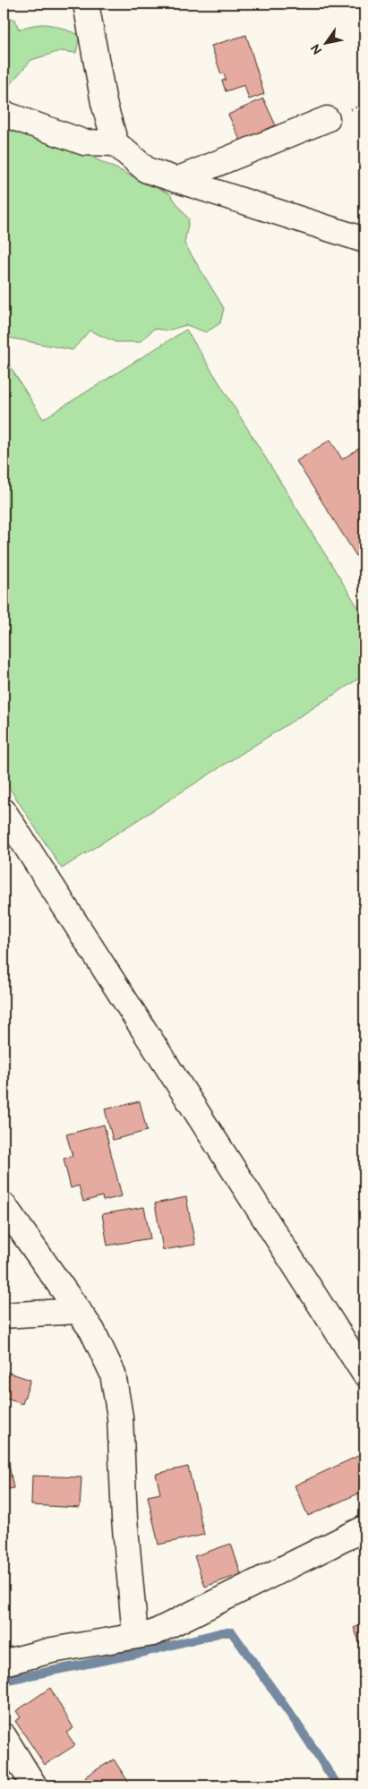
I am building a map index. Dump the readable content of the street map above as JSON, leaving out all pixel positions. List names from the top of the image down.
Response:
{
  "north": "bottom left"
}
